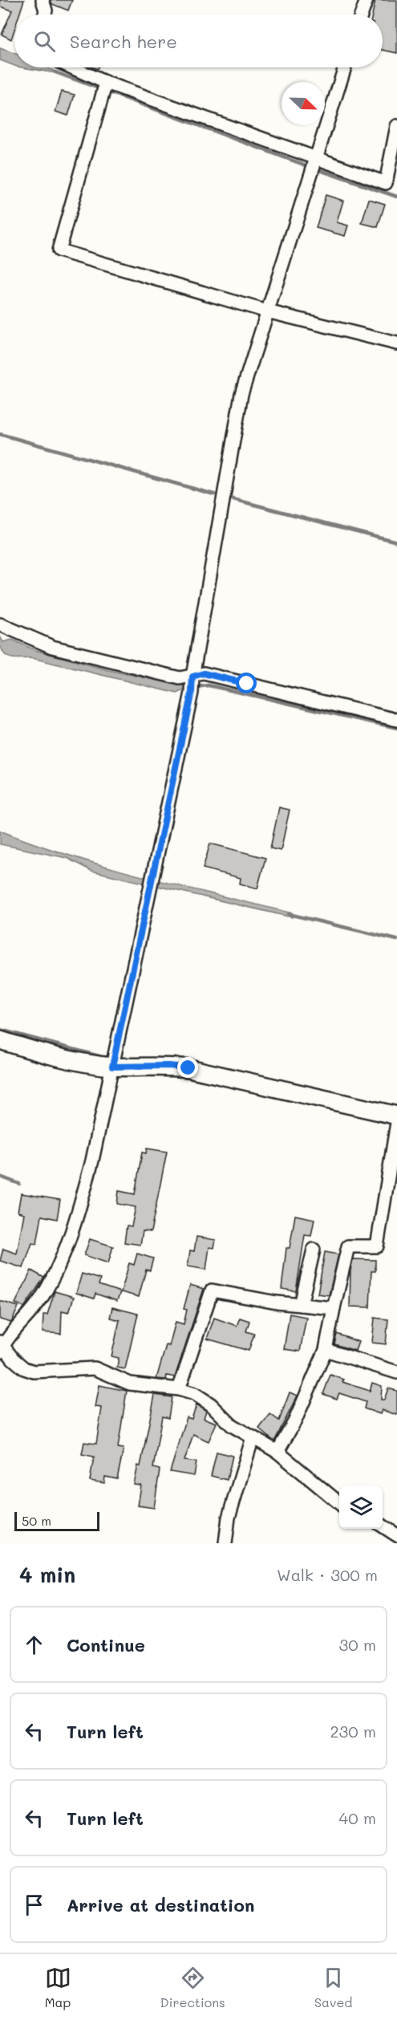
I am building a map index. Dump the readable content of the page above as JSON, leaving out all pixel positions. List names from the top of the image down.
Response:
{
  "scale_bar": "50 m",
  "north": "bottom right",
  "page": {
    "search": "Search here",
    "scale": "50 m",
    "heading": ["4 min", "Walk · 300 m"],
    "list": [
      ["Continue", "30 m"],
      ["Turn left", "230 m"],
      ["Turn left", "40 m"],
      "Arrive at destination"
    ],
    "nav": ["Map", "Directions", "Saved"]
  }
}
